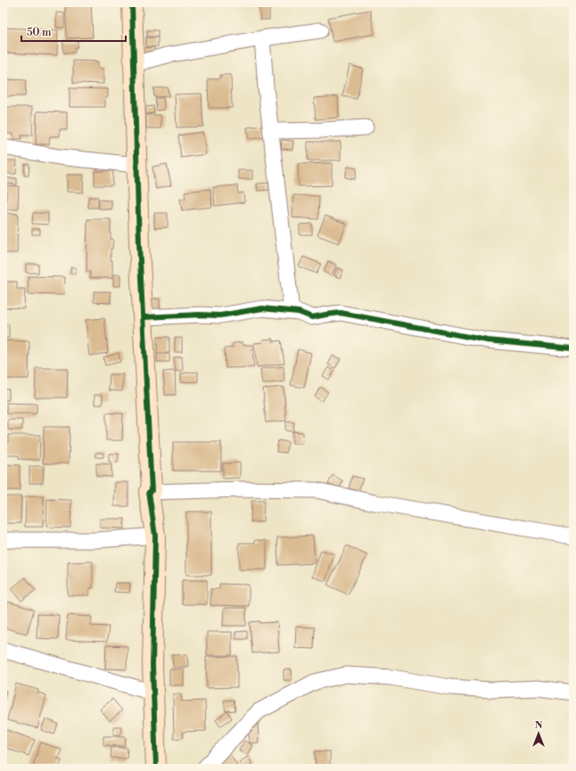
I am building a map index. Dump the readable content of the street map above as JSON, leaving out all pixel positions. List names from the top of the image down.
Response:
{
  "scale_bar": "50 m",
  "north": "top"
}
